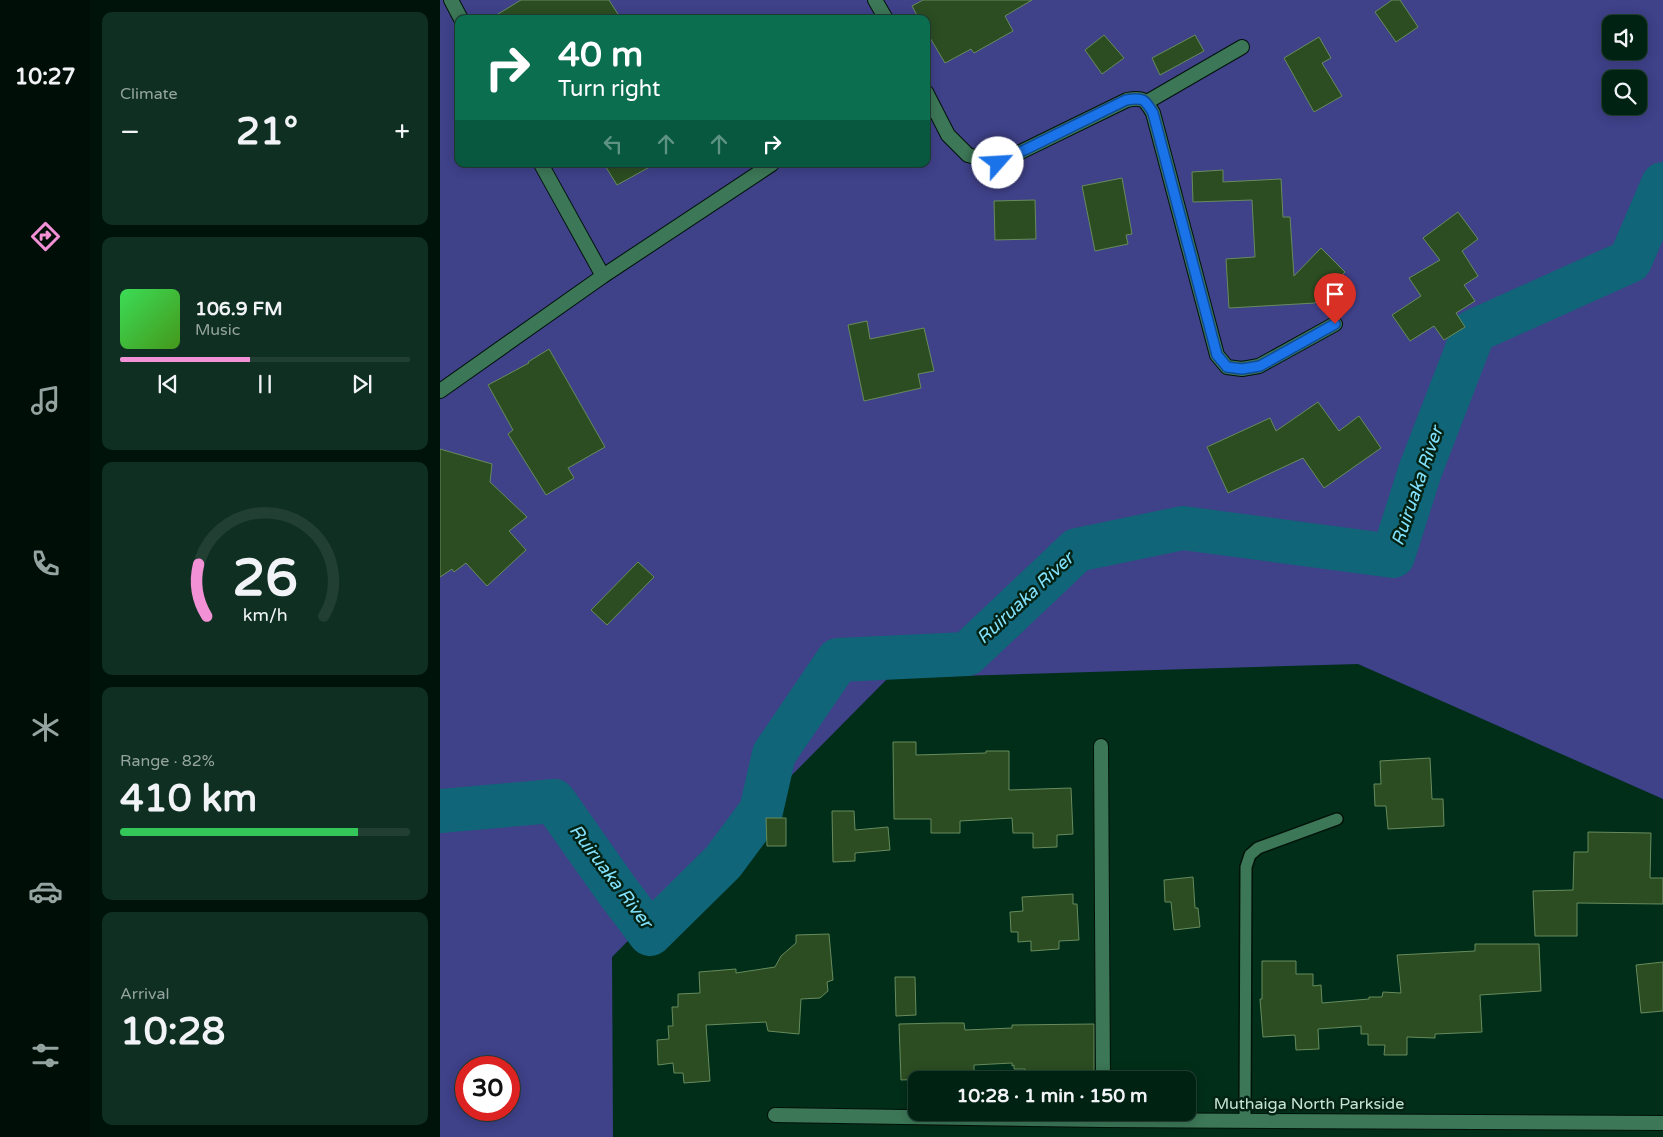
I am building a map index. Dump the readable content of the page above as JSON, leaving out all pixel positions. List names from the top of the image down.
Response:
{
  "streets": {
    "street": ["Muthaiga North Parkside"]
  },
  "water": ["Ruiruaka River"],
  "page": {
    "tabs": "10:27",
    "tile": [
      "Climate",
      ["Range · 82%", "410 km"],
      ["Arrival", "10:28"]
    ],
    "turn": ["40 m", "Turn right"],
    "heat": ["−", "21°", "+"],
    "song": ["106.9 FM", "Music"],
    "limit": "30",
    "trip": "10:28 · 1 min · 150 m",
    "gauge": ["26", "km/h"]
  }
}
